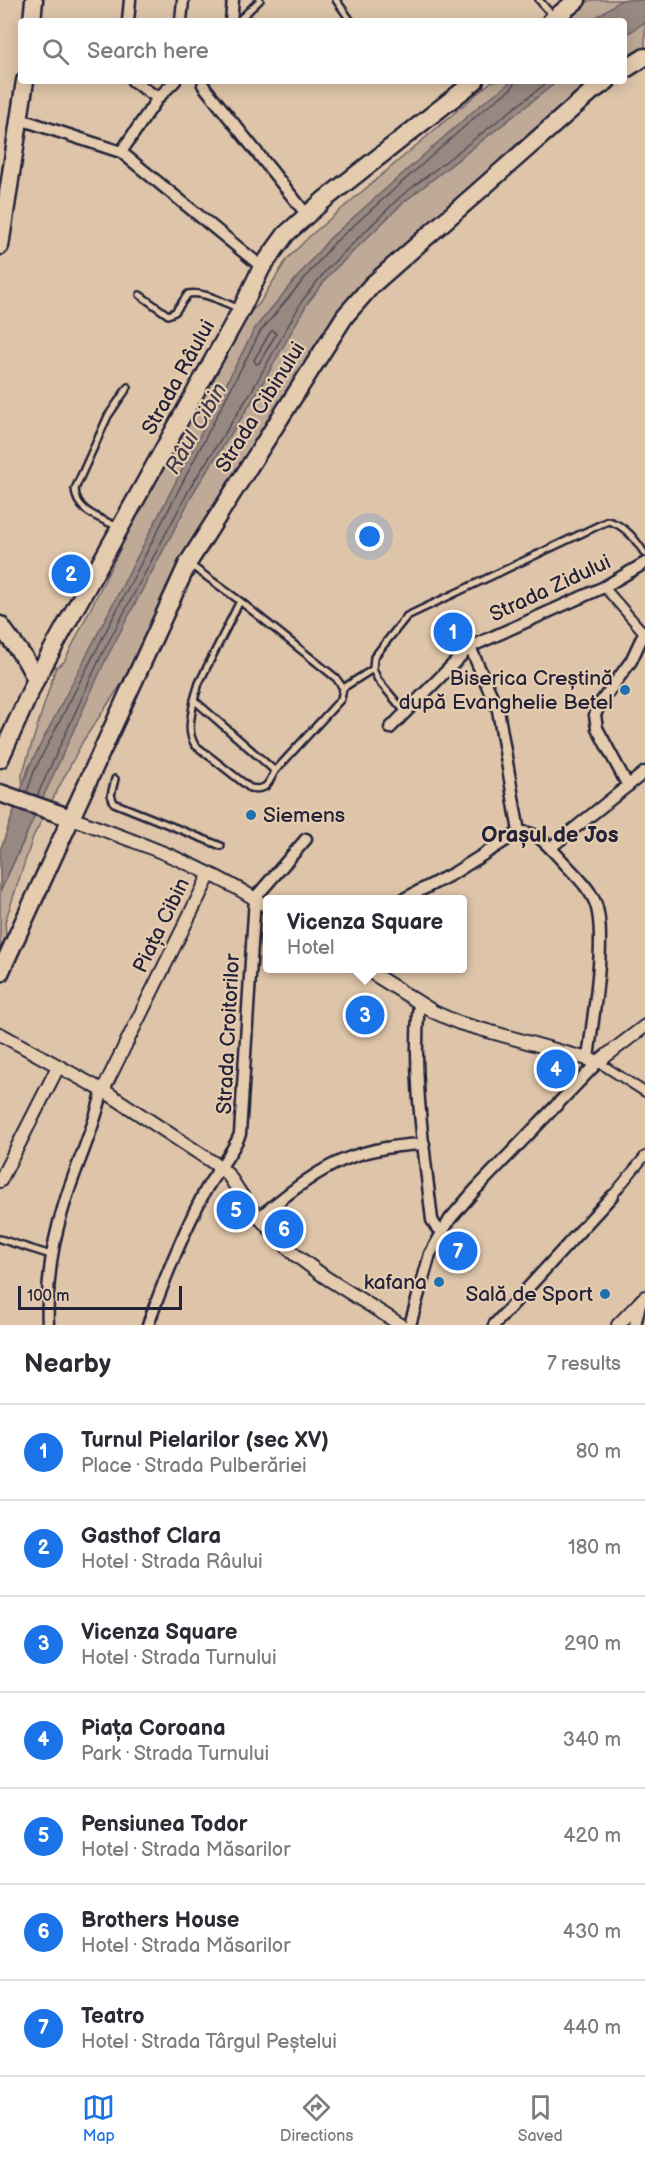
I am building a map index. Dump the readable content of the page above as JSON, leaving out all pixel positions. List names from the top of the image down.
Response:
{
  "streets": {
    "main road": ["Strada Râului", "Strada Cibinului", "Piața Cibin"],
    "street": ["Strada Zidului", "Strada Croitorilor"]
  },
  "crossings": [
    ["Strada Cibinului", "Piața Cibin"]
  ],
  "districts": ["Orașul de Jos"],
  "water": ["Râul Cibin"],
  "places": [
    "Biserica Creștină după Evanghelie Betel",
    "Siemens",
    "kafana",
    "Sală de Sport"
  ],
  "scale_bar": "100 m",
  "page": {
    "search": "Search here",
    "pins": [
      "2",
      "1",
      "3",
      "4",
      "5",
      "6",
      "7"
    ],
    "popup": ["Vicenza Square", "Hotel"],
    "scale": "100 m",
    "heading": ["Nearby", "7 results"],
    "list": [
      {
        "mark": "1",
        "name": "Turnul Pielarilor (sec XV)",
        "note": "Place · Strada Pulberăriei",
        "value": "80 m"
      },
      {
        "mark": "2",
        "name": "Gasthof Clara",
        "note": "Hotel · Strada Râului",
        "value": "180 m"
      },
      {
        "mark": "3",
        "name": "Vicenza Square",
        "note": "Hotel · Strada Turnului",
        "value": "290 m"
      },
      {
        "mark": "4",
        "name": "Piața Coroana",
        "note": "Park · Strada Turnului",
        "value": "340 m"
      },
      {
        "mark": "5",
        "name": "Pensiunea Todor",
        "note": "Hotel · Strada Măsarilor",
        "value": "420 m"
      },
      {
        "mark": "6",
        "name": "Brothers House",
        "note": "Hotel · Strada Măsarilor",
        "value": "430 m"
      },
      {
        "mark": "7",
        "name": "Teatro",
        "note": "Hotel · Strada Târgul Peștelui",
        "value": "440 m"
      }
    ],
    "nav": ["Map", "Directions", "Saved"]
  }
}
